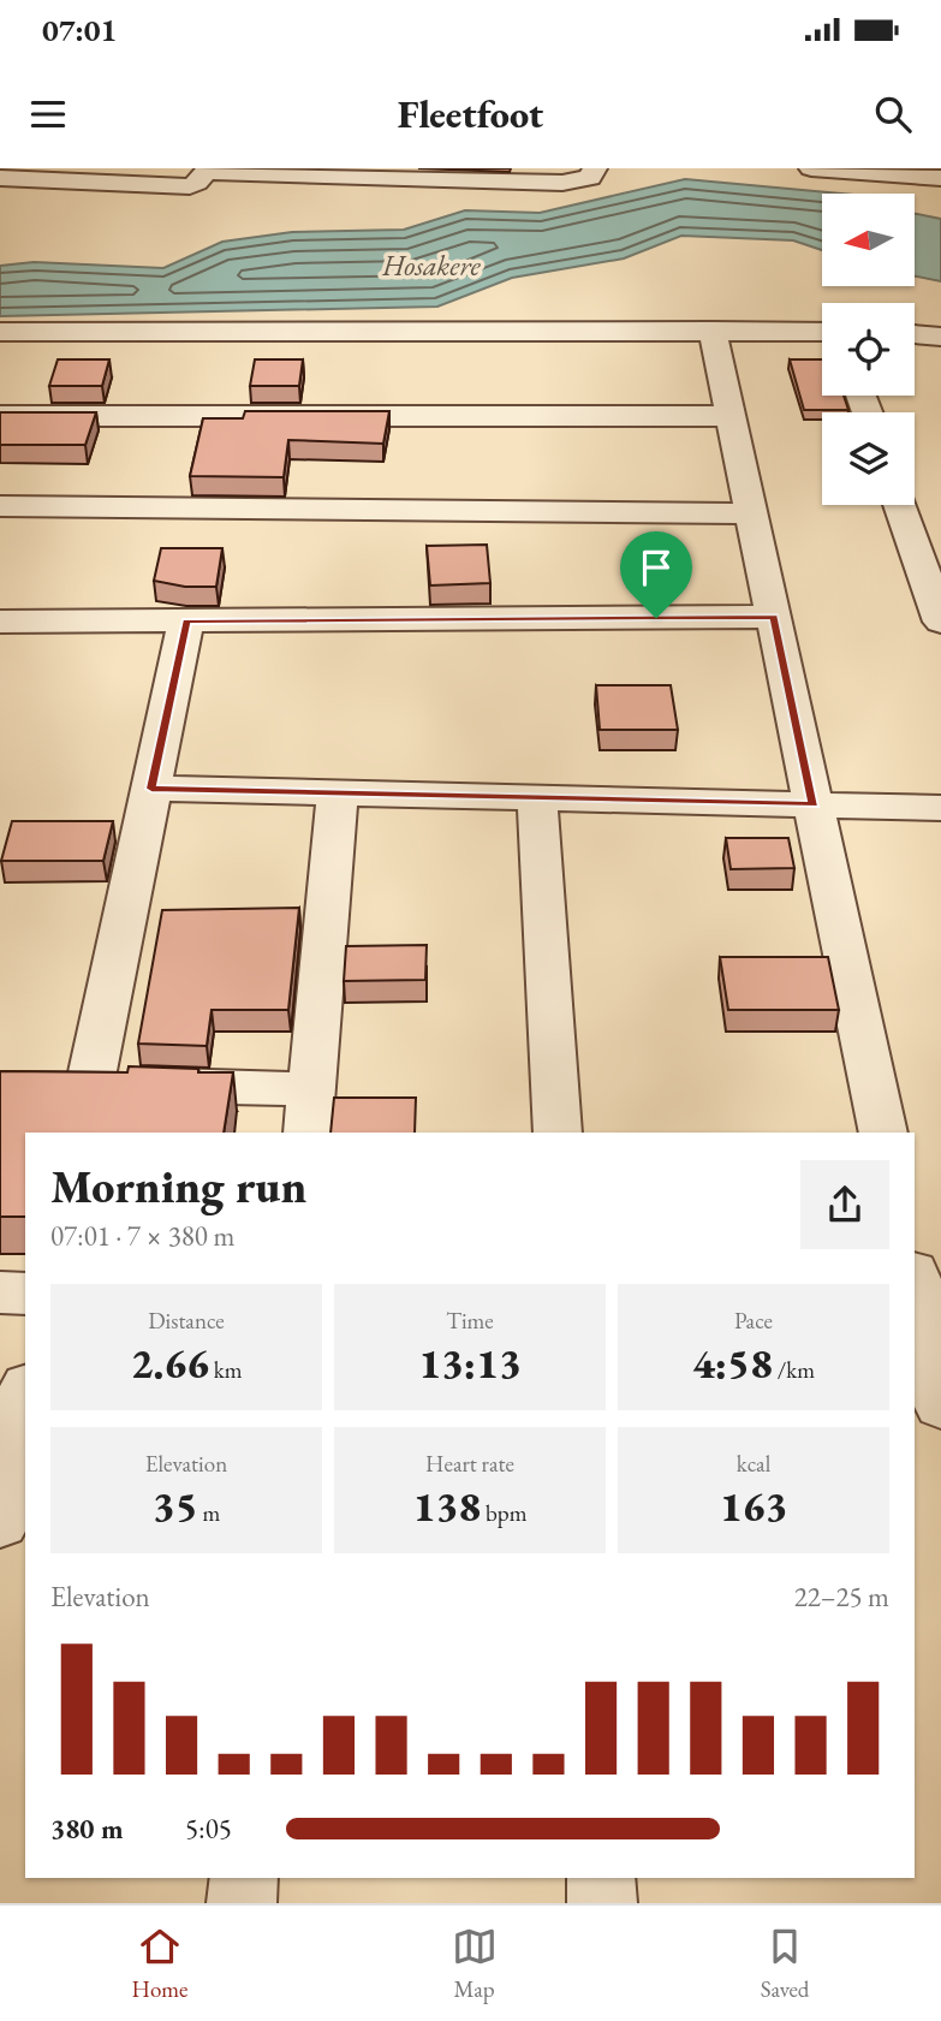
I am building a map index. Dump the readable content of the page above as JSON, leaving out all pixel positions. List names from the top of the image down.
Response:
{
  "water": ["Hosakere"],
  "north": "left",
  "page": {
    "status": "07:01",
    "header": "Fleetfoot",
    "heading": ["Morning run", "07:01 · 7 × 380 m"],
    "stats": [
      ["Distance", "2.66 km"],
      ["Time", "13:13"],
      ["Pace", "4:58 /km"],
      ["Elevation", "35 m"],
      ["Heart rate", "138 bpm"],
      ["kcal", "163"]
    ],
    "chart": ["Elevation", "22–25 m"],
    "list": [
      {
        "name": "380 m",
        "note": "5:05"
      }
    ],
    "tabs": ["Home", "Map", "Saved"]
  }
}
